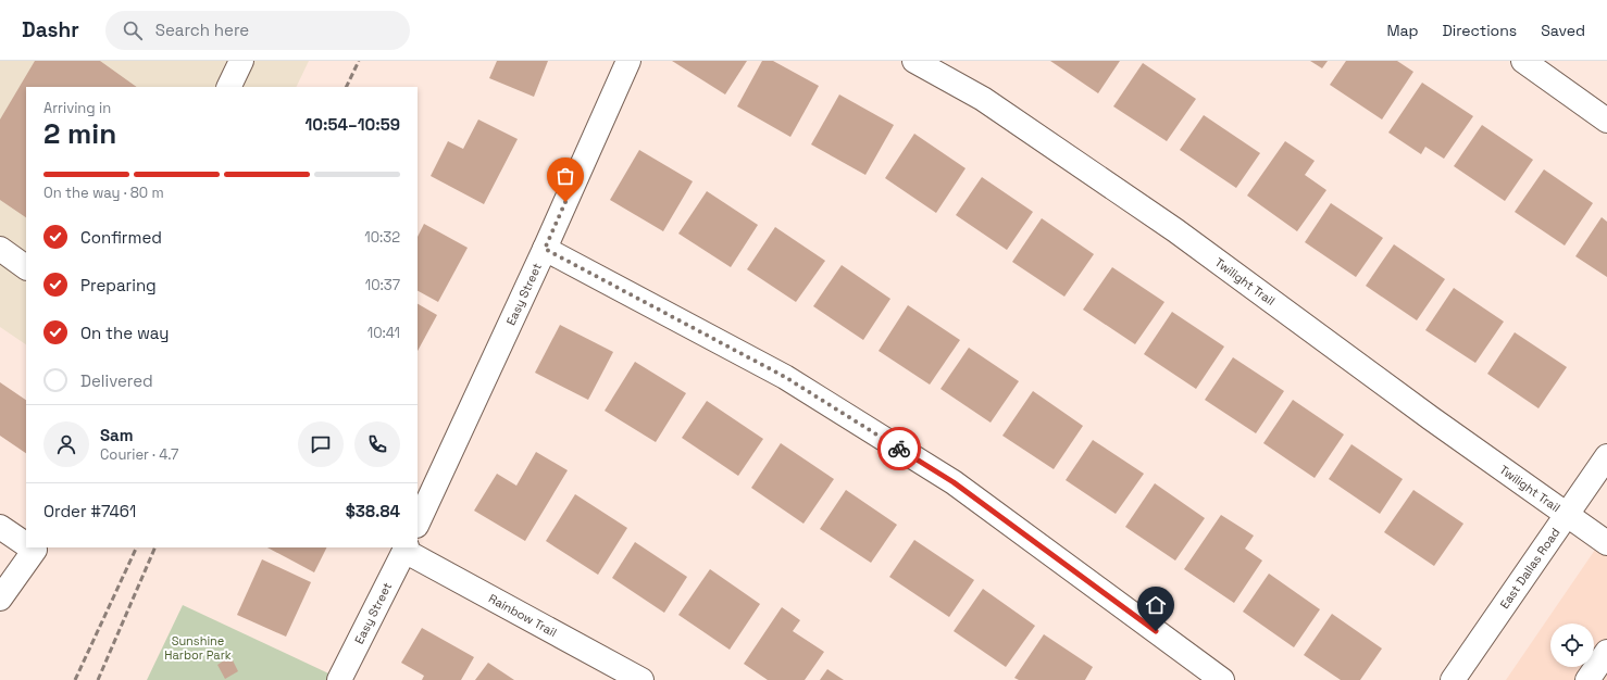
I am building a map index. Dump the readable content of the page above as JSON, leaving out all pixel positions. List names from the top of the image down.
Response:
{
  "streets": {
    "street": [
      "Twilight Trail",
      "Easy Street",
      "East Dallas Road",
      "Rainbow Trail"
    ]
  },
  "crossings": [
    ["Twilight Trail", "East Dallas Road"],
    ["Easy Street", "Rainbow Trail"]
  ],
  "parks": ["Sunshine Harbor Park"],
  "page": {
    "header": "Dashr",
    "search": "Search here",
    "nav": ["Map", "Directions", "Saved"],
    "heading": ["2 min", "Arriving in", "10:54–10:59"],
    "panel": [
      "Sam",
      "Courier · 4.7",
      "Order #7461",
      "$38.84"
    ],
    "bar": "On the way · 80 m",
    "list": [
      ["Confirmed", "10:32"],
      ["Preparing", "10:37"],
      ["On the way", "10:41"],
      "Delivered"
    ]
  }
}
